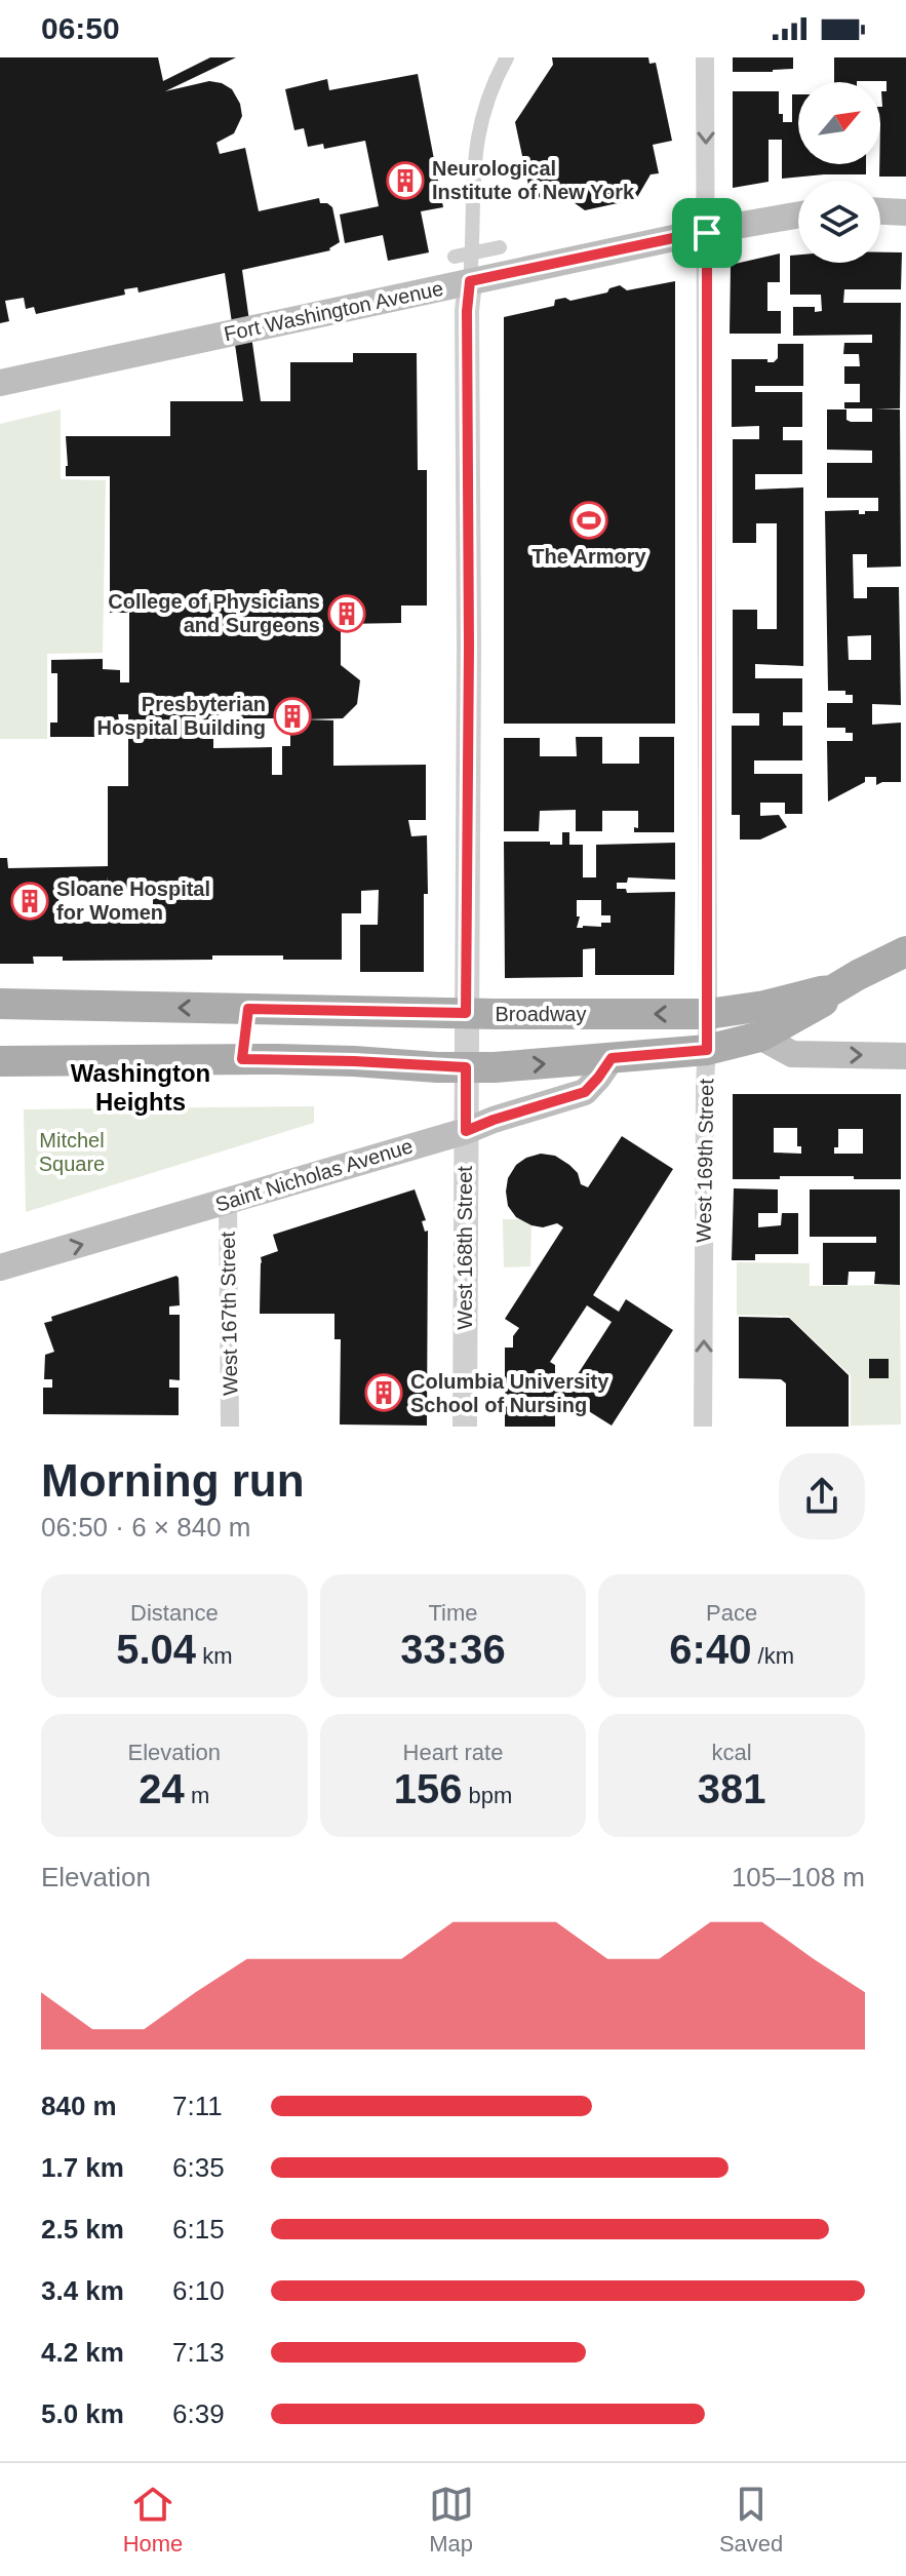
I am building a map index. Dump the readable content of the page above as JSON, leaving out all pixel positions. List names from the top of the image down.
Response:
{
  "streets": {
    "main road": ["Fort Washington Avenue", "Broadway", "Saint Nicholas Avenue"],
    "street": ["West 169th Street", "West 168th Street", "West 167th Street"]
  },
  "crossings": [
    ["Fort Washington Avenue", "West 169th Street"],
    ["Fort Washington Avenue", "West 168th Street"],
    ["Broadway", "West 169th Street"],
    ["Broadway", "Saint Nicholas Avenue"],
    ["Broadway", "West 168th Street"],
    ["Saint Nicholas Avenue", "West 168th Street"],
    ["Saint Nicholas Avenue", "West 167th Street"]
  ],
  "one_way": ["Saint Nicholas Avenue"],
  "districts": ["Washington Heights"],
  "parks": ["Mitchel Square"],
  "places": {
    "building": [
      "Neurological Institute of New York",
      "College of Physicians and Surgeons",
      "Presbyterian Hospital Building",
      "Sloane Hospital for Women",
      "Columbia University School of Nursing"
    ],
    "sports": ["The Armory"]
  },
  "north": "top right",
  "page": {
    "status": "06:50",
    "heading": ["Morning run", "06:50 · 6 × 840 m"],
    "stats": [
      ["Distance", "5.04 km"],
      ["Time", "33:36"],
      ["Pace", "6:40 /km"],
      ["Elevation", "24 m"],
      ["Heart rate", "156 bpm"],
      ["kcal", "381"]
    ],
    "chart": ["Elevation", "105–108 m"],
    "list": [
      {
        "name": "840 m",
        "note": "7:11"
      },
      {
        "name": "1.7 km",
        "note": "6:35"
      },
      {
        "name": "2.5 km",
        "note": "6:15"
      },
      {
        "name": "3.4 km",
        "note": "6:10"
      },
      {
        "name": "4.2 km",
        "note": "7:13"
      },
      {
        "name": "5.0 km",
        "note": "6:39"
      }
    ],
    "tabs": ["Home", "Map", "Saved"]
  }
}
